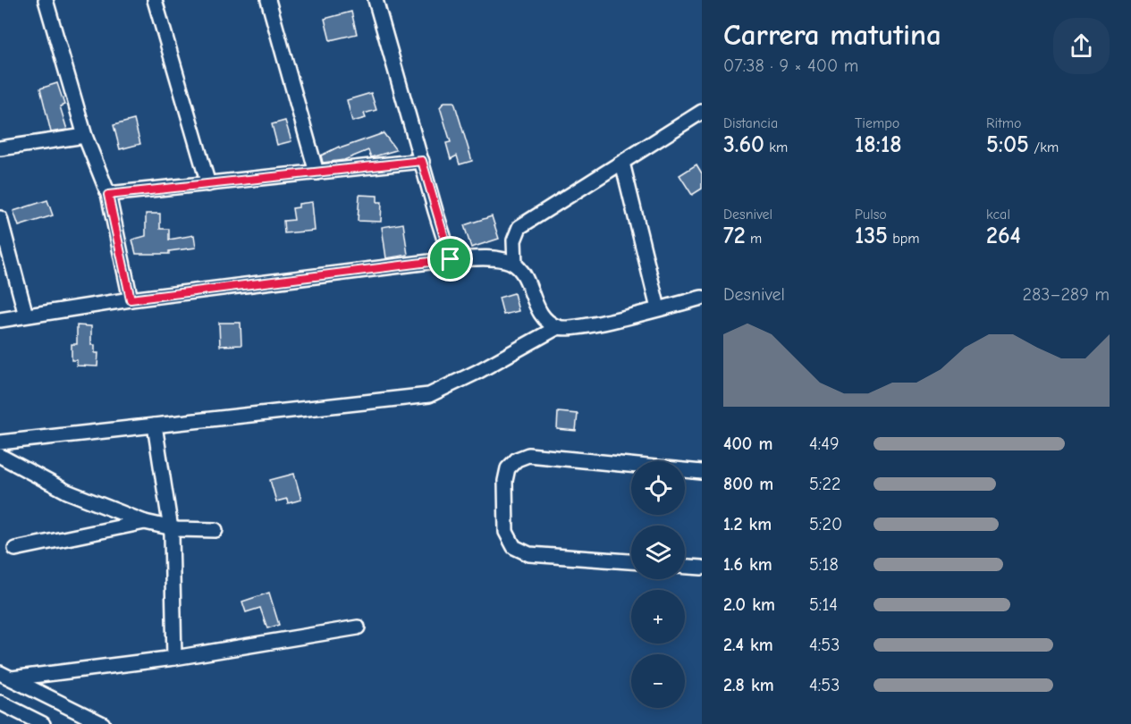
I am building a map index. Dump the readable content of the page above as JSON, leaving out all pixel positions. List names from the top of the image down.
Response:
{
  "page": {
    "heading": ["Carrera matutina", "07:38 · 9 × 400 m"],
    "stats": [
      ["Distancia", "3.60 km"],
      ["Tiempo", "18:18"],
      ["Ritmo", "5:05 /km"],
      ["Desnivel", "72 m"],
      ["Pulso", "135 bpm"],
      ["kcal", "264"]
    ],
    "chart": ["Desnivel", "283–289 m"],
    "list": [
      {
        "name": "400 m",
        "note": "4:49"
      },
      {
        "name": "800 m",
        "note": "5:22"
      },
      {
        "name": "1.2 km",
        "note": "5:20"
      },
      {
        "name": "1.6 km",
        "note": "5:18"
      },
      {
        "name": "2.0 km",
        "note": "5:14"
      },
      {
        "name": "2.4 km",
        "note": "4:53"
      },
      {
        "name": "2.8 km",
        "note": "4:53"
      }
    ],
    "map_buttons": ["+", "−"]
  }
}
